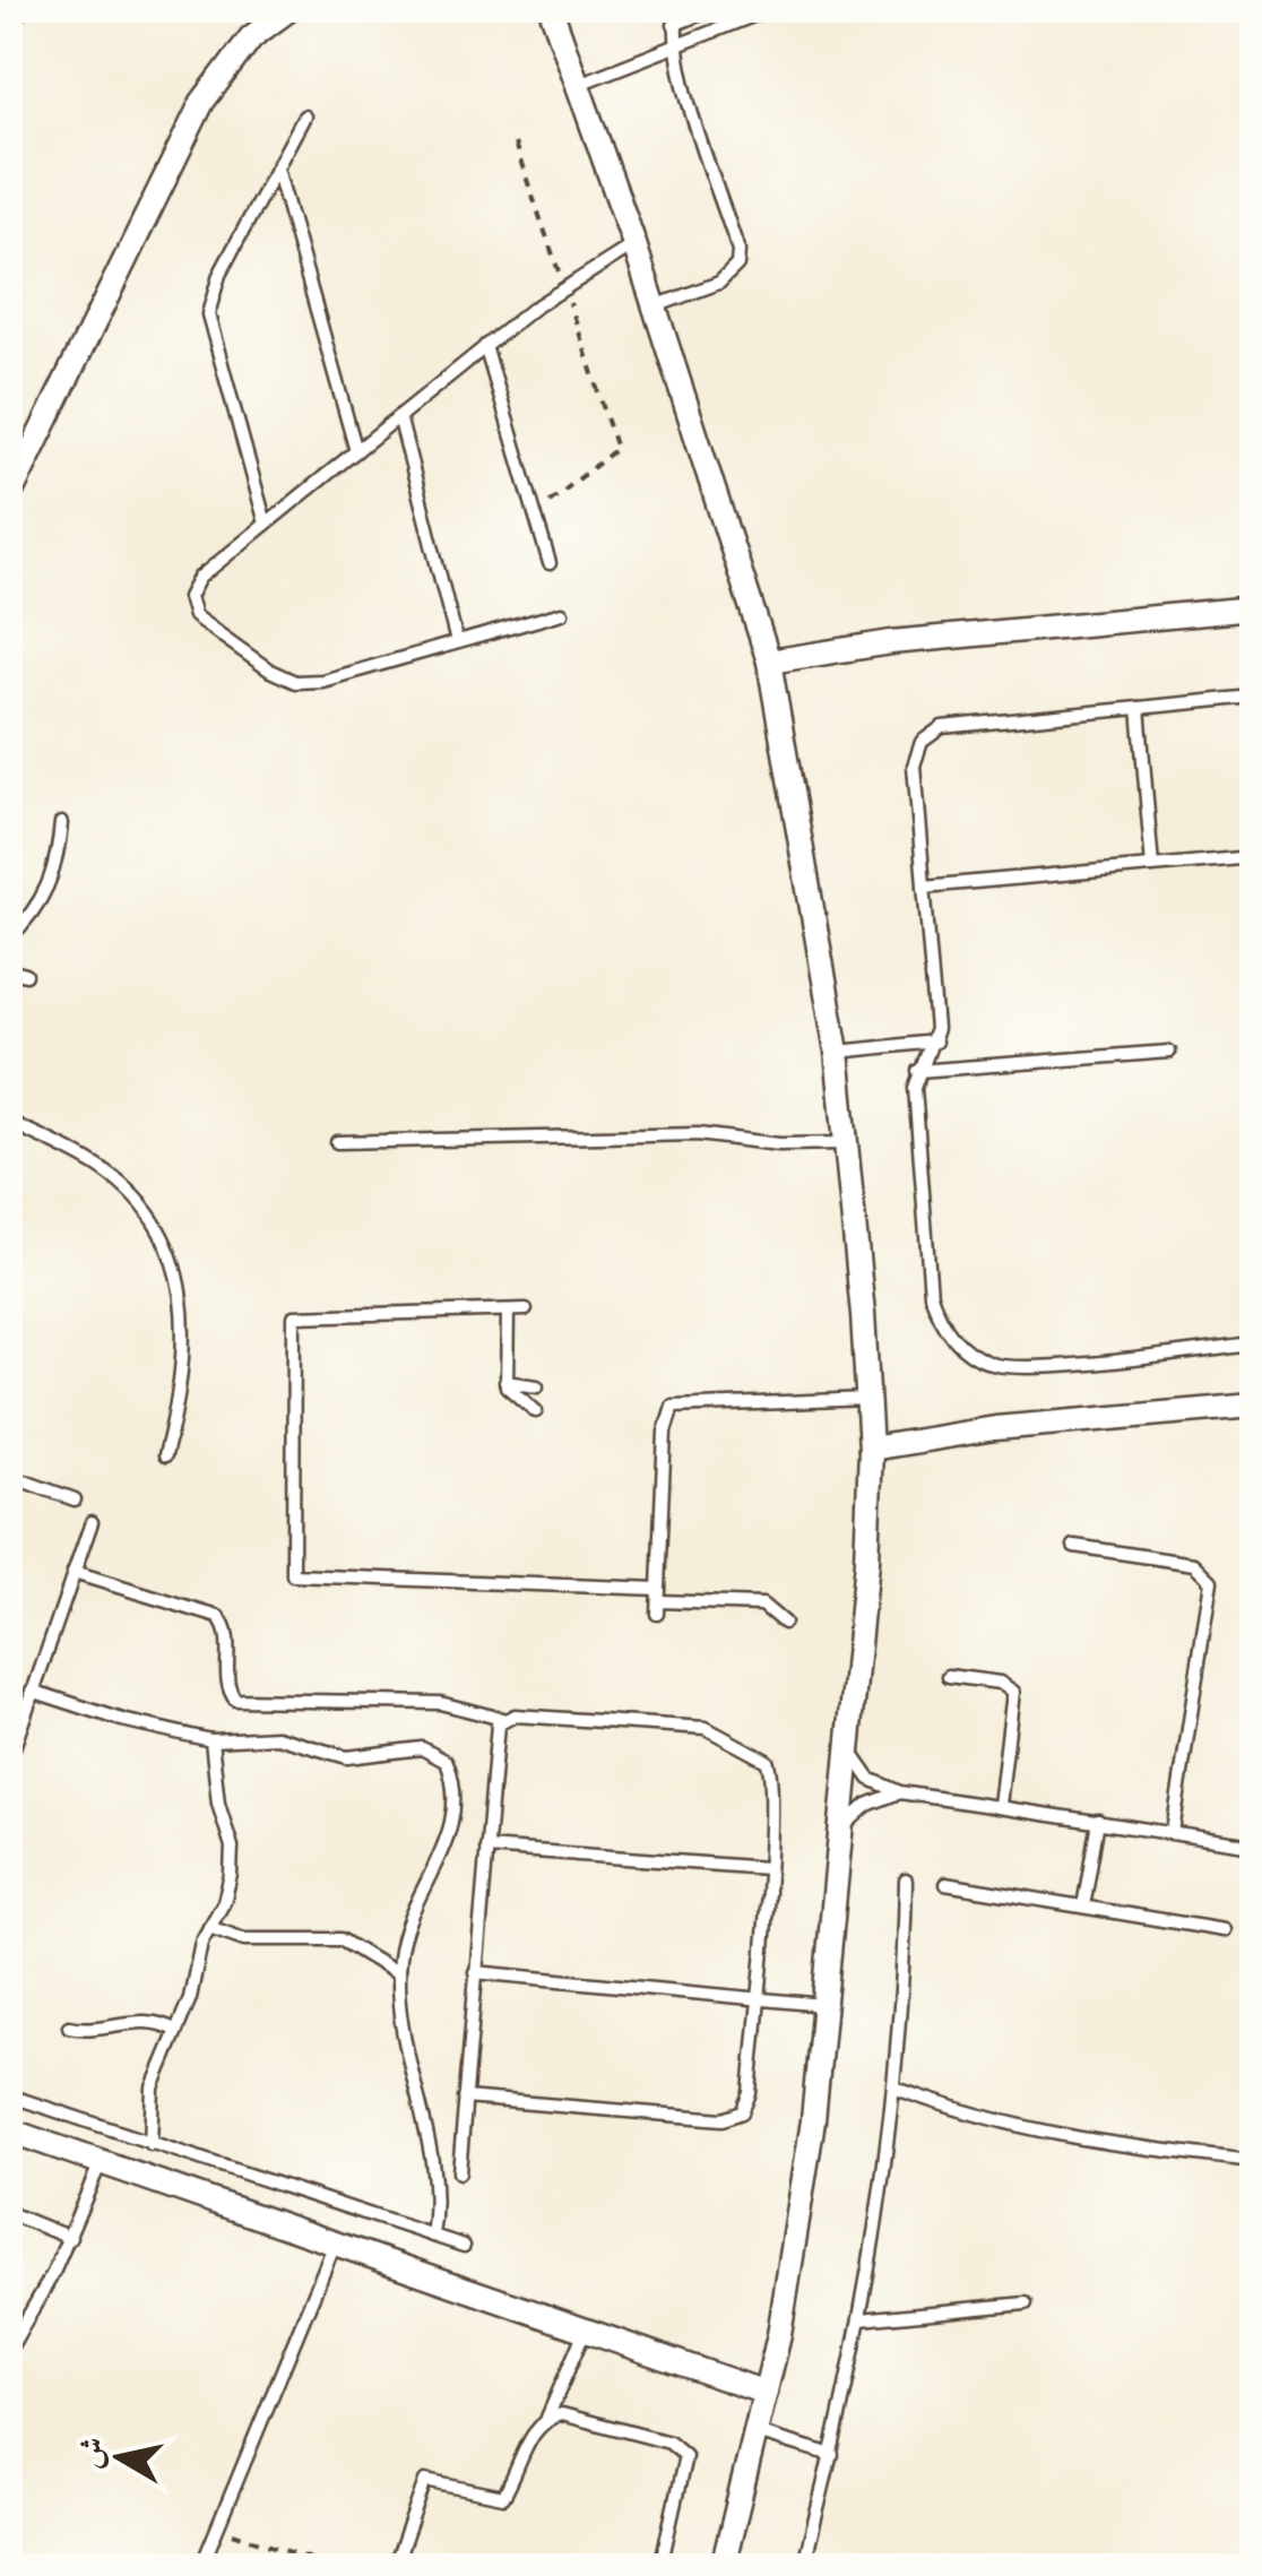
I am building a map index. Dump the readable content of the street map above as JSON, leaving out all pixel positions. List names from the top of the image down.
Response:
{
  "north": "left"
}
